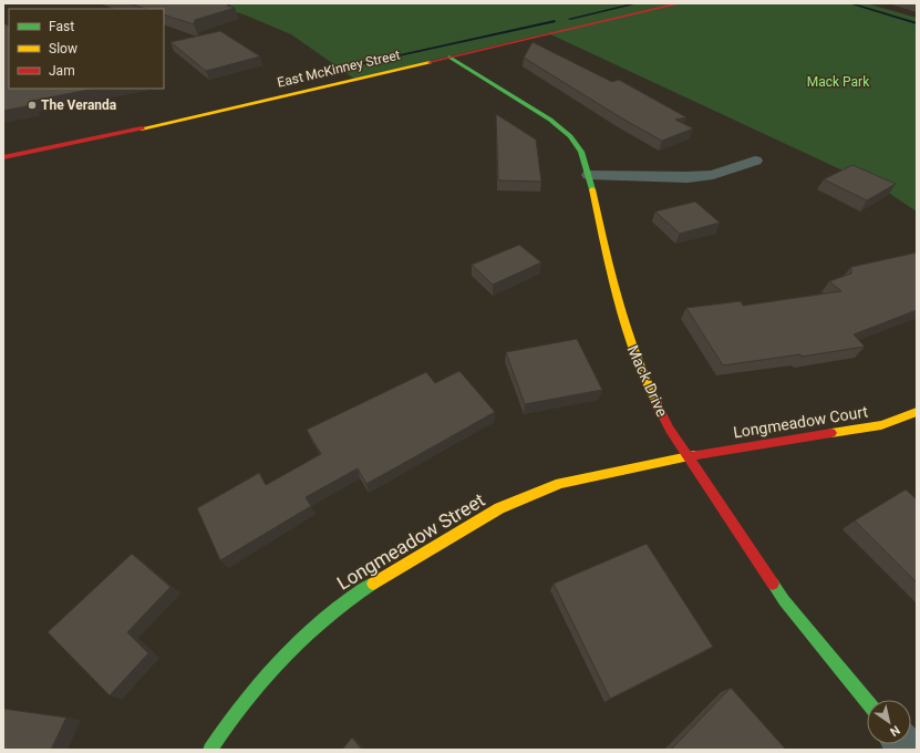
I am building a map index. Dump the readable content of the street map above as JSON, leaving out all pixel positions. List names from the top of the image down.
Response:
{
  "streets": {
    "street": [
      "East McKinney Street",
      "Mack Drive",
      "Longmeadow Court",
      "Longmeadow Street"
    ]
  },
  "crossings": [
    ["East McKinney Street", "Mack Drive"],
    ["Mack Drive", "Longmeadow Court"],
    ["Mack Drive", "Longmeadow Street"],
    ["Longmeadow Court", "Longmeadow Street"]
  ],
  "parks": ["Mack Park"],
  "places": ["The Veranda"],
  "legend": ["Fast", "Slow", "Jam"],
  "north": "bottom right"
}
